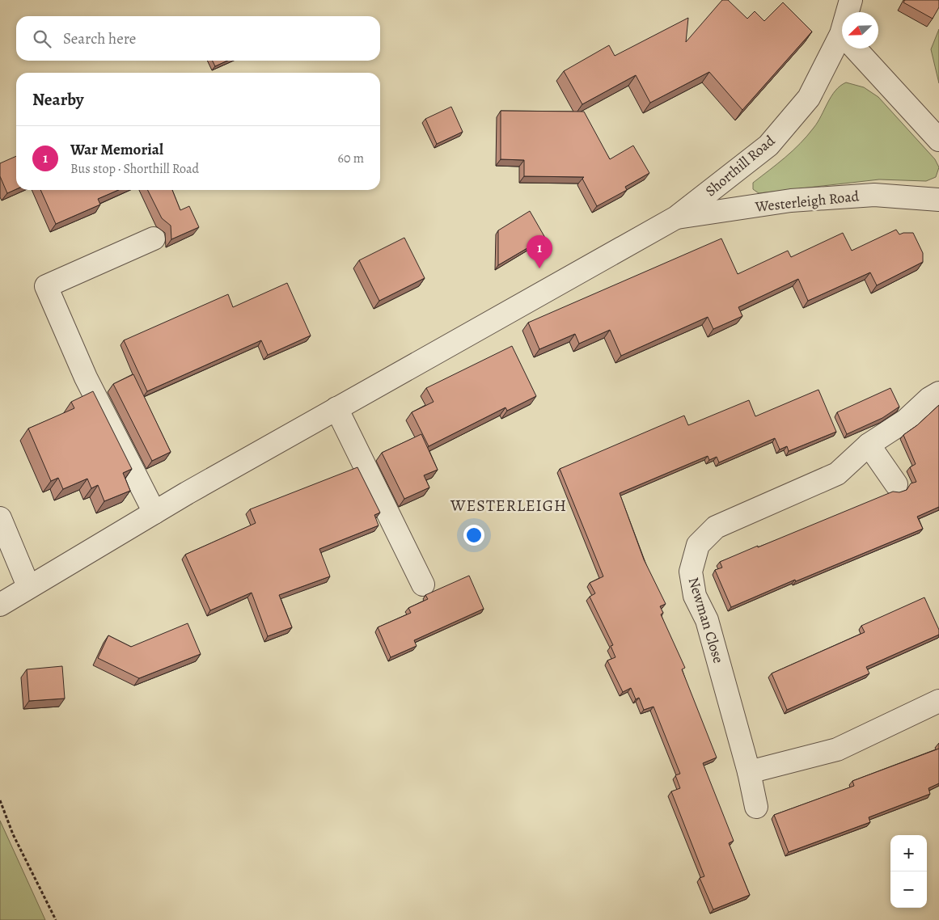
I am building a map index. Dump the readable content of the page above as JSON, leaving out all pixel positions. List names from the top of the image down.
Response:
{
  "streets": {
    "street": ["Shorthill Road", "Westerleigh Road", "Newman Close"]
  },
  "crossings": [
    ["Shorthill Road", "Westerleigh Road"]
  ],
  "districts": ["WESTERLEIGH"],
  "north": "bottom left",
  "page": {
    "search": "Search here",
    "heading": "Nearby",
    "list": [
      {
        "mark": "1",
        "name": "War Memorial",
        "note": "Bus stop · Shorthill Road",
        "value": "60 m"
      }
    ],
    "pins": "1",
    "map_buttons": ["+", "−"]
  }
}
